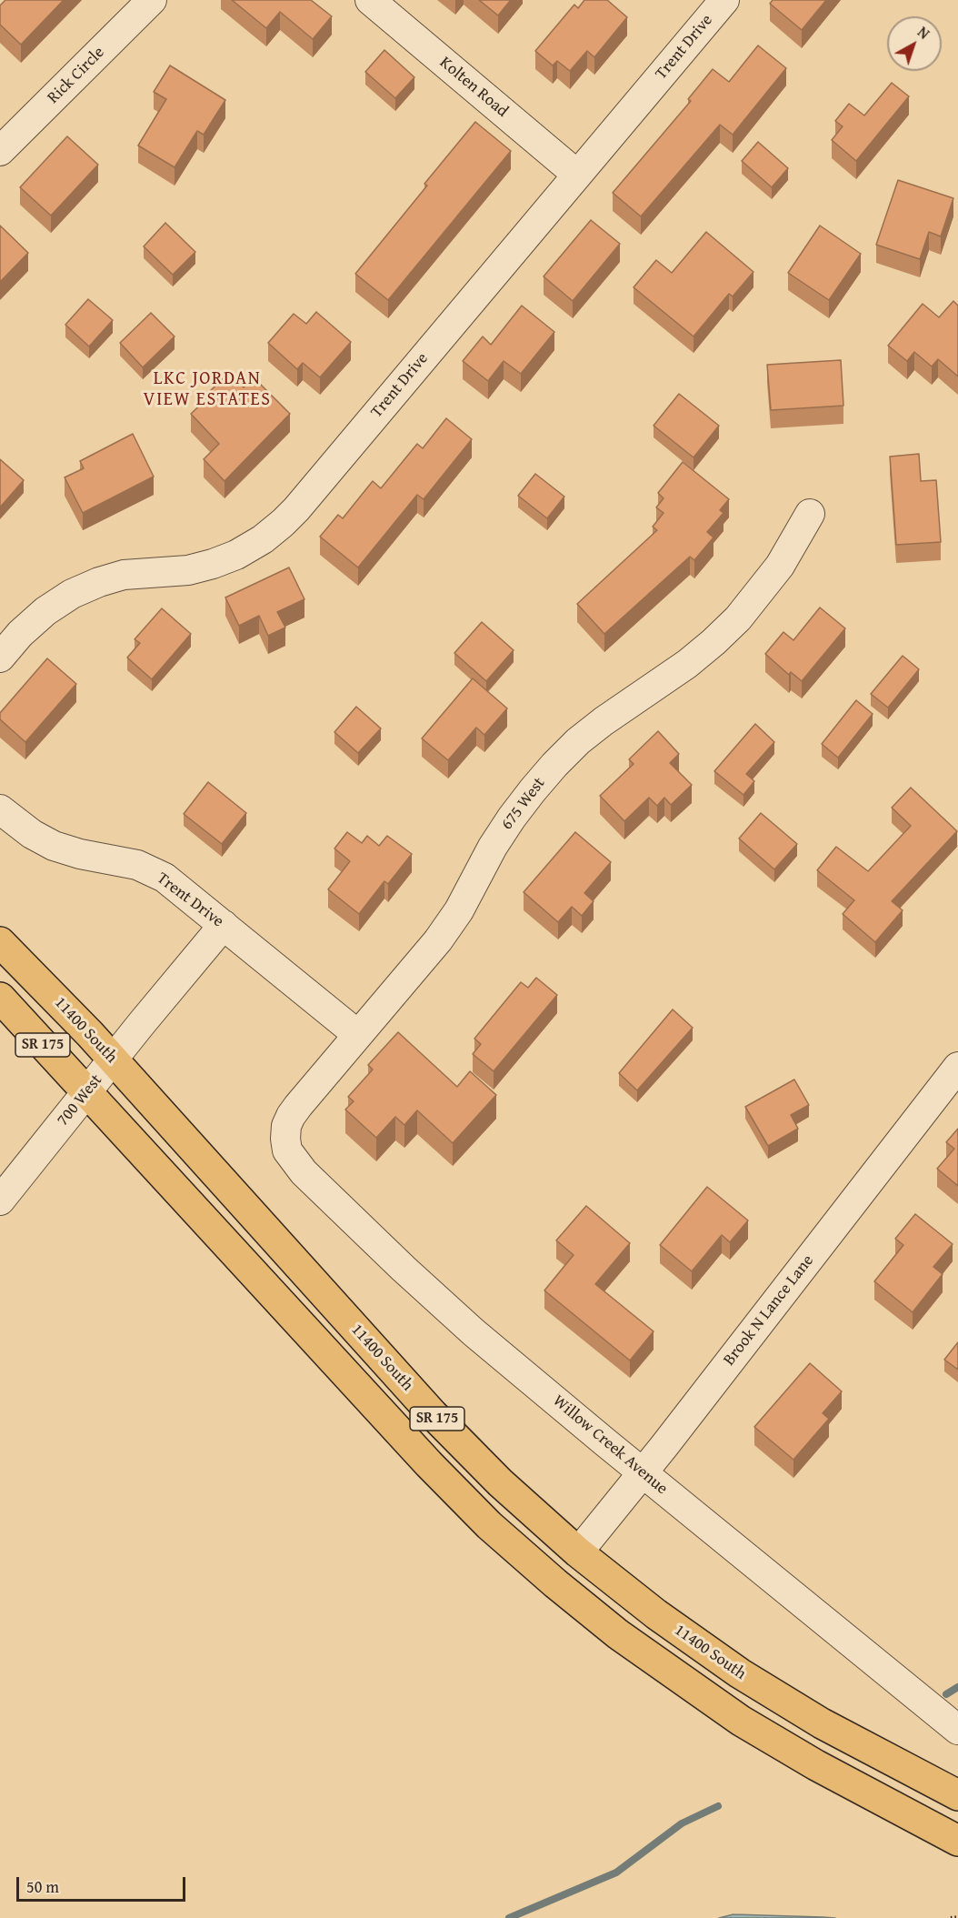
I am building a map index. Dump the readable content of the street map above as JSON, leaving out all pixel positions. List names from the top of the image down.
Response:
{
  "streets": {
    "main road": ["11400 South", "SR 175"],
    "street": [
      "Trent Drive",
      "Rick Circle",
      "Kolten Road",
      "675 West",
      "700 West",
      "Brook N Lance Lane",
      "Willow Creek Avenue"
    ]
  },
  "crossings": [
    ["Trent Drive", "Kolten Road"],
    ["Trent Drive", "675 West"],
    ["Trent Drive", "700 West"],
    ["675 West", "Willow Creek Avenue"],
    ["11400 South", "700 West"],
    ["11400 South", "Brook N Lance Lane"],
    ["SR 175", "700 West"],
    ["Brook N Lance Lane", "Willow Creek Avenue"]
  ],
  "districts": ["LKC JORDAN VIEW ESTATES"],
  "scale_bar": "50 m",
  "north": "top right"
}
